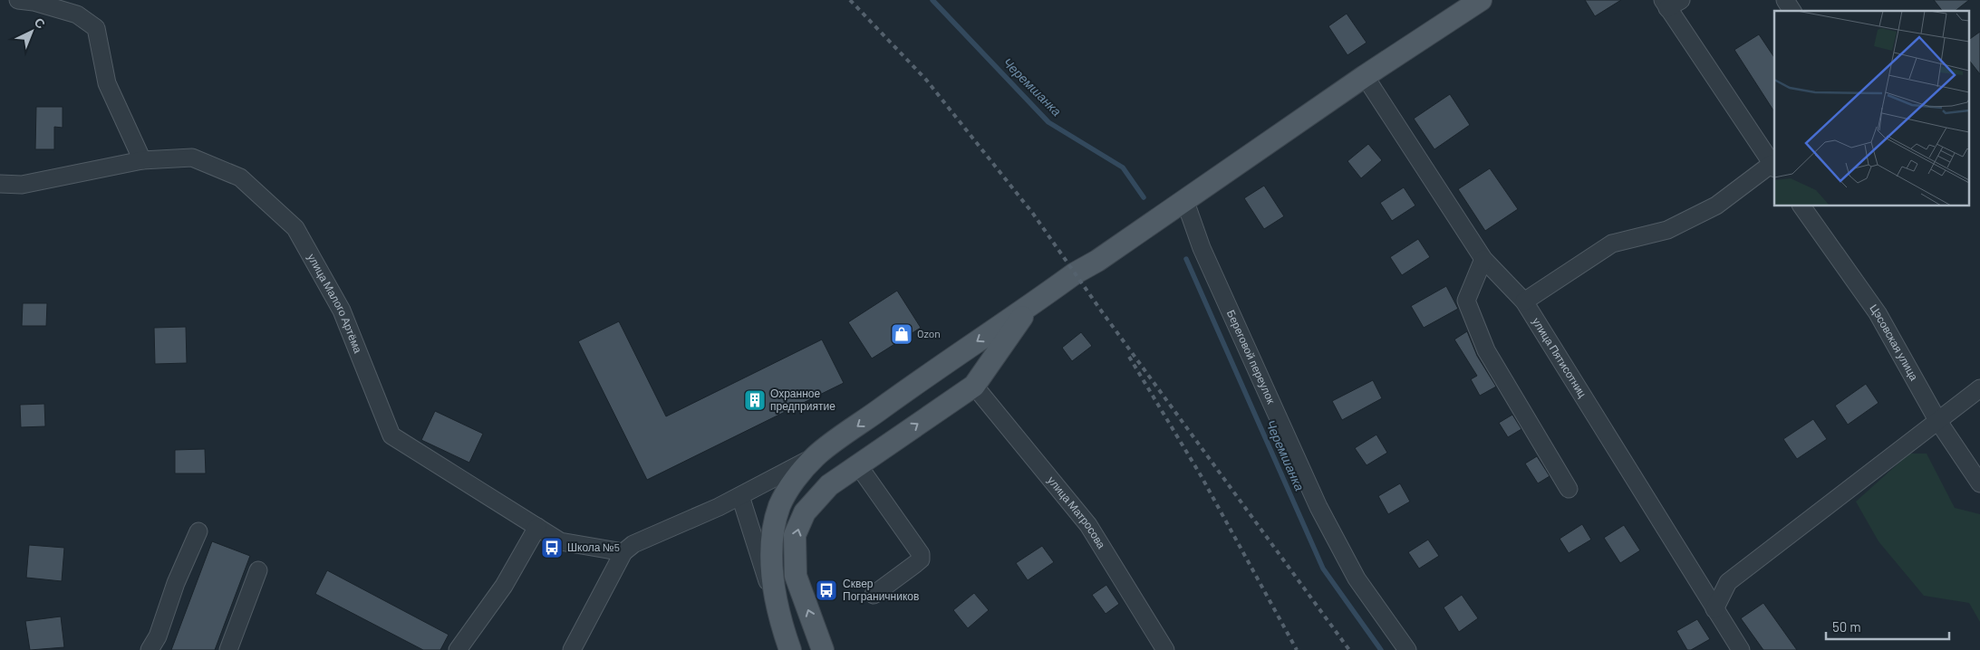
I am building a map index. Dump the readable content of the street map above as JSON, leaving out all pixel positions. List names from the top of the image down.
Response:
{
  "streets": {
    "street": [
      "улица Малого Артёма",
      "Цэсовская улица",
      "Береговой переулок",
      "улица Пятисотниц",
      "улица Матросова"
    ]
  },
  "water": ["Черемшанка"],
  "places": {
    "shop": ["Ozon"],
    "building": ["Охранное предприятие"],
    "bus stop": ["Школа №5", "Сквер Пограничников"]
  },
  "scale_bar": "50 m",
  "north": "top right"
}
